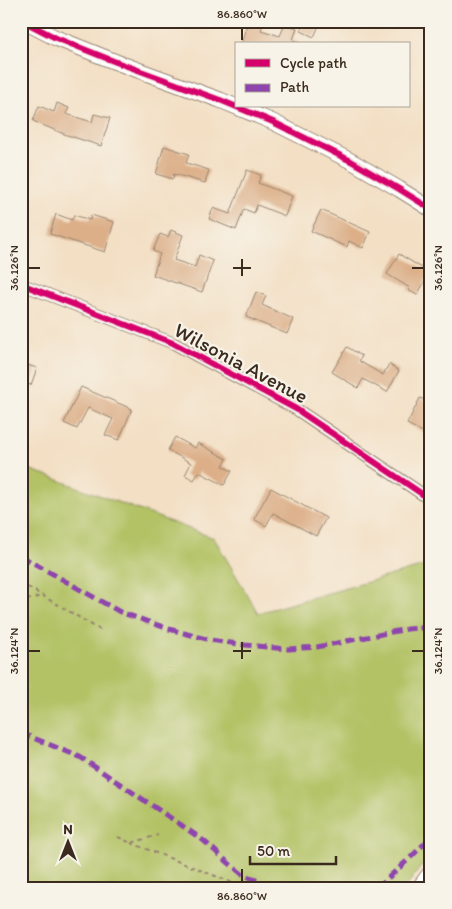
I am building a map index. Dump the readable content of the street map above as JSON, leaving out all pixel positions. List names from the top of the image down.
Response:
{
  "streets": {
    "street": ["Wilsonia Avenue"]
  },
  "legend": ["Cycle path", "Path"],
  "scale_bar": "50 m",
  "north": "top",
  "coordinates": ["86.860°W", "36.126°N", "36.124°N"]
}
